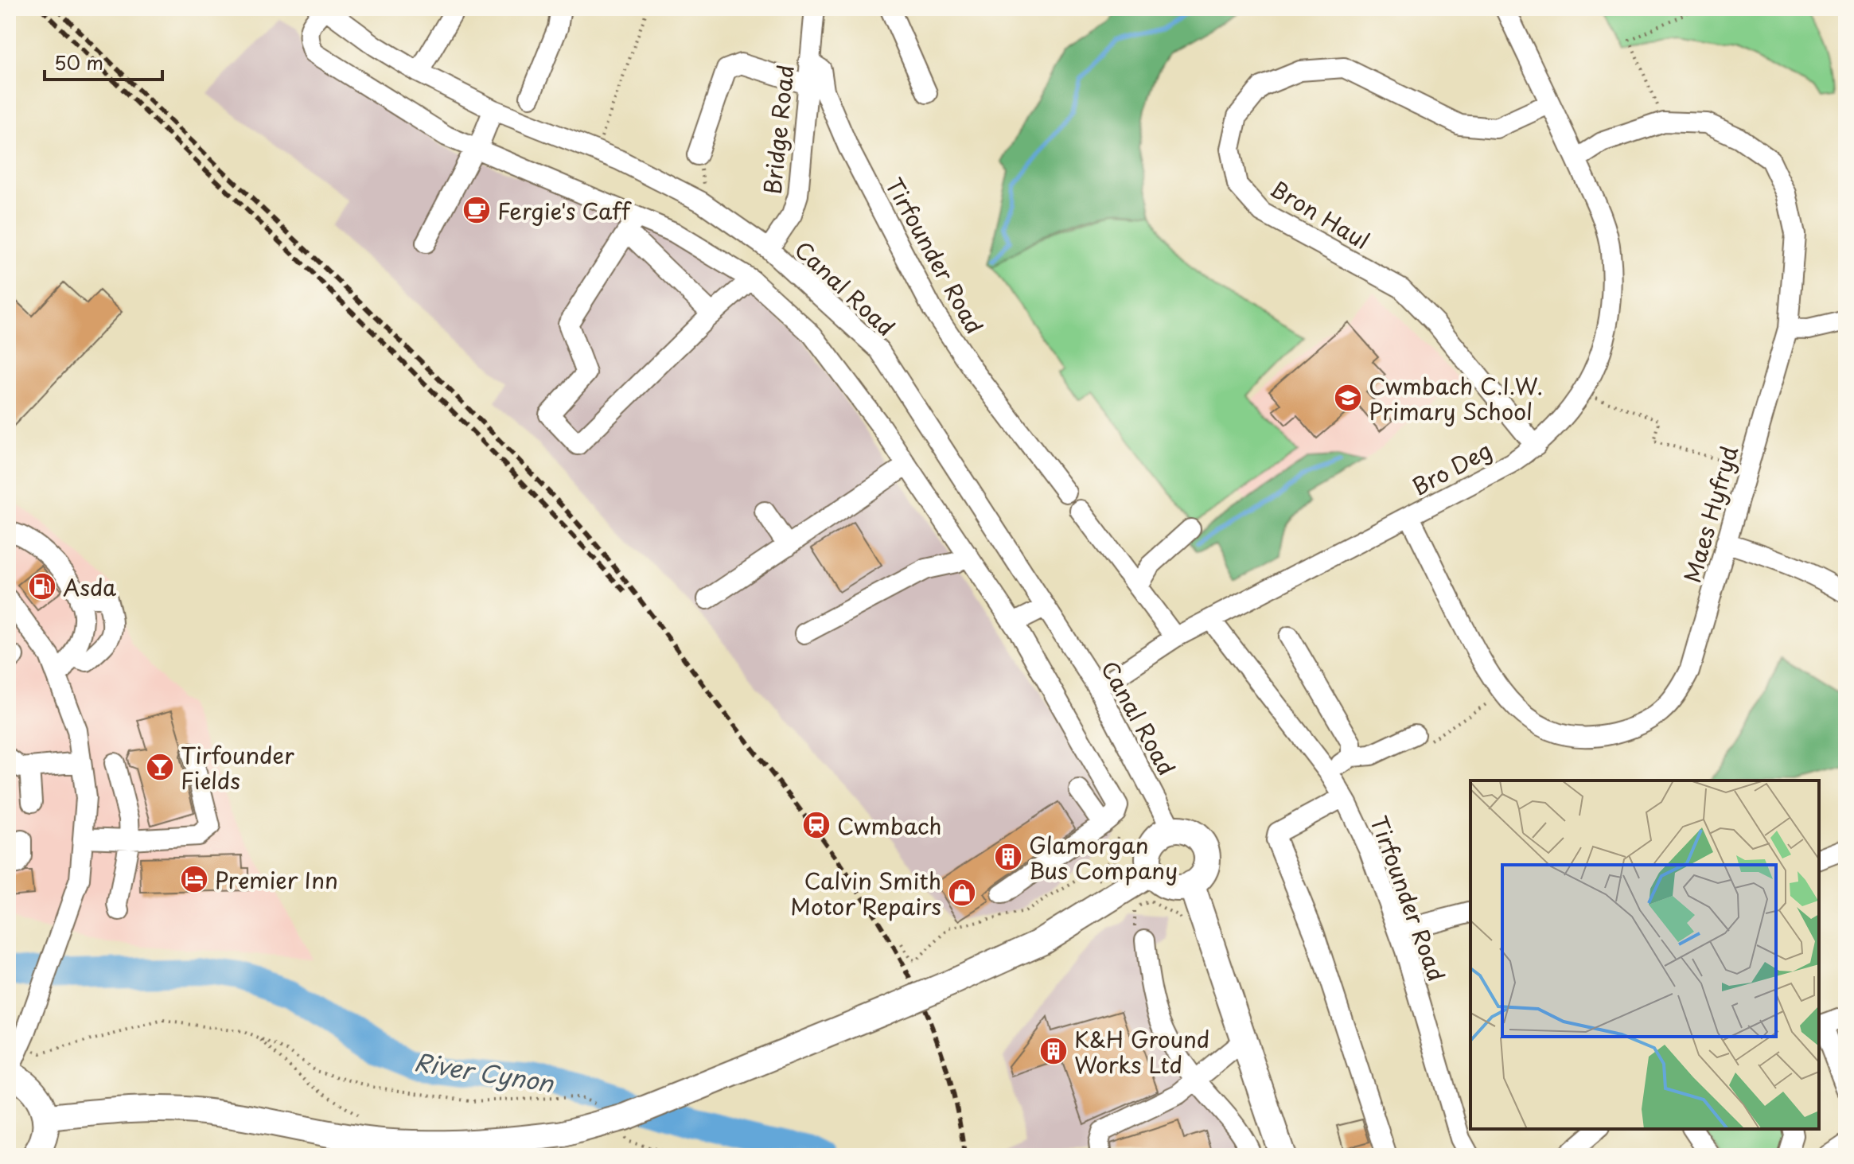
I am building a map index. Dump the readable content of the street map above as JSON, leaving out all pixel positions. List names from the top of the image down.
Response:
{
  "streets": {
    "street": [
      "Bridge Road",
      "Bron Haul",
      "Tirfounder Road",
      "Canal Road",
      "Bro Deg",
      "Maes Hyfryd"
    ]
  },
  "crossings": [
    ["Bridge Road", "Tirfounder Road"],
    ["Bridge Road", "Canal Road"],
    ["Bron Haul", "Bro Deg"],
    ["Tirfounder Road", "Bro Deg"],
    ["Canal Road", "Bro Deg"],
    ["Bro Deg", "Maes Hyfryd"]
  ],
  "water": ["River Cynon"],
  "places": {
    "cafe": ["Fergie's Caff"],
    "school or university": ["Cwmbach C.I.W. Primary School"],
    "fuel station": ["Asda"],
    "bar": ["Tirfounder Fields"],
    "station": ["Cwmbach"],
    "building": ["Glamorgan Bus Company", "K&H Ground Works Ltd"],
    "hotel": ["Premier Inn"],
    "shop": ["Calvin Smith Motor Repairs"]
  },
  "scale_bar": "50 m"
}
